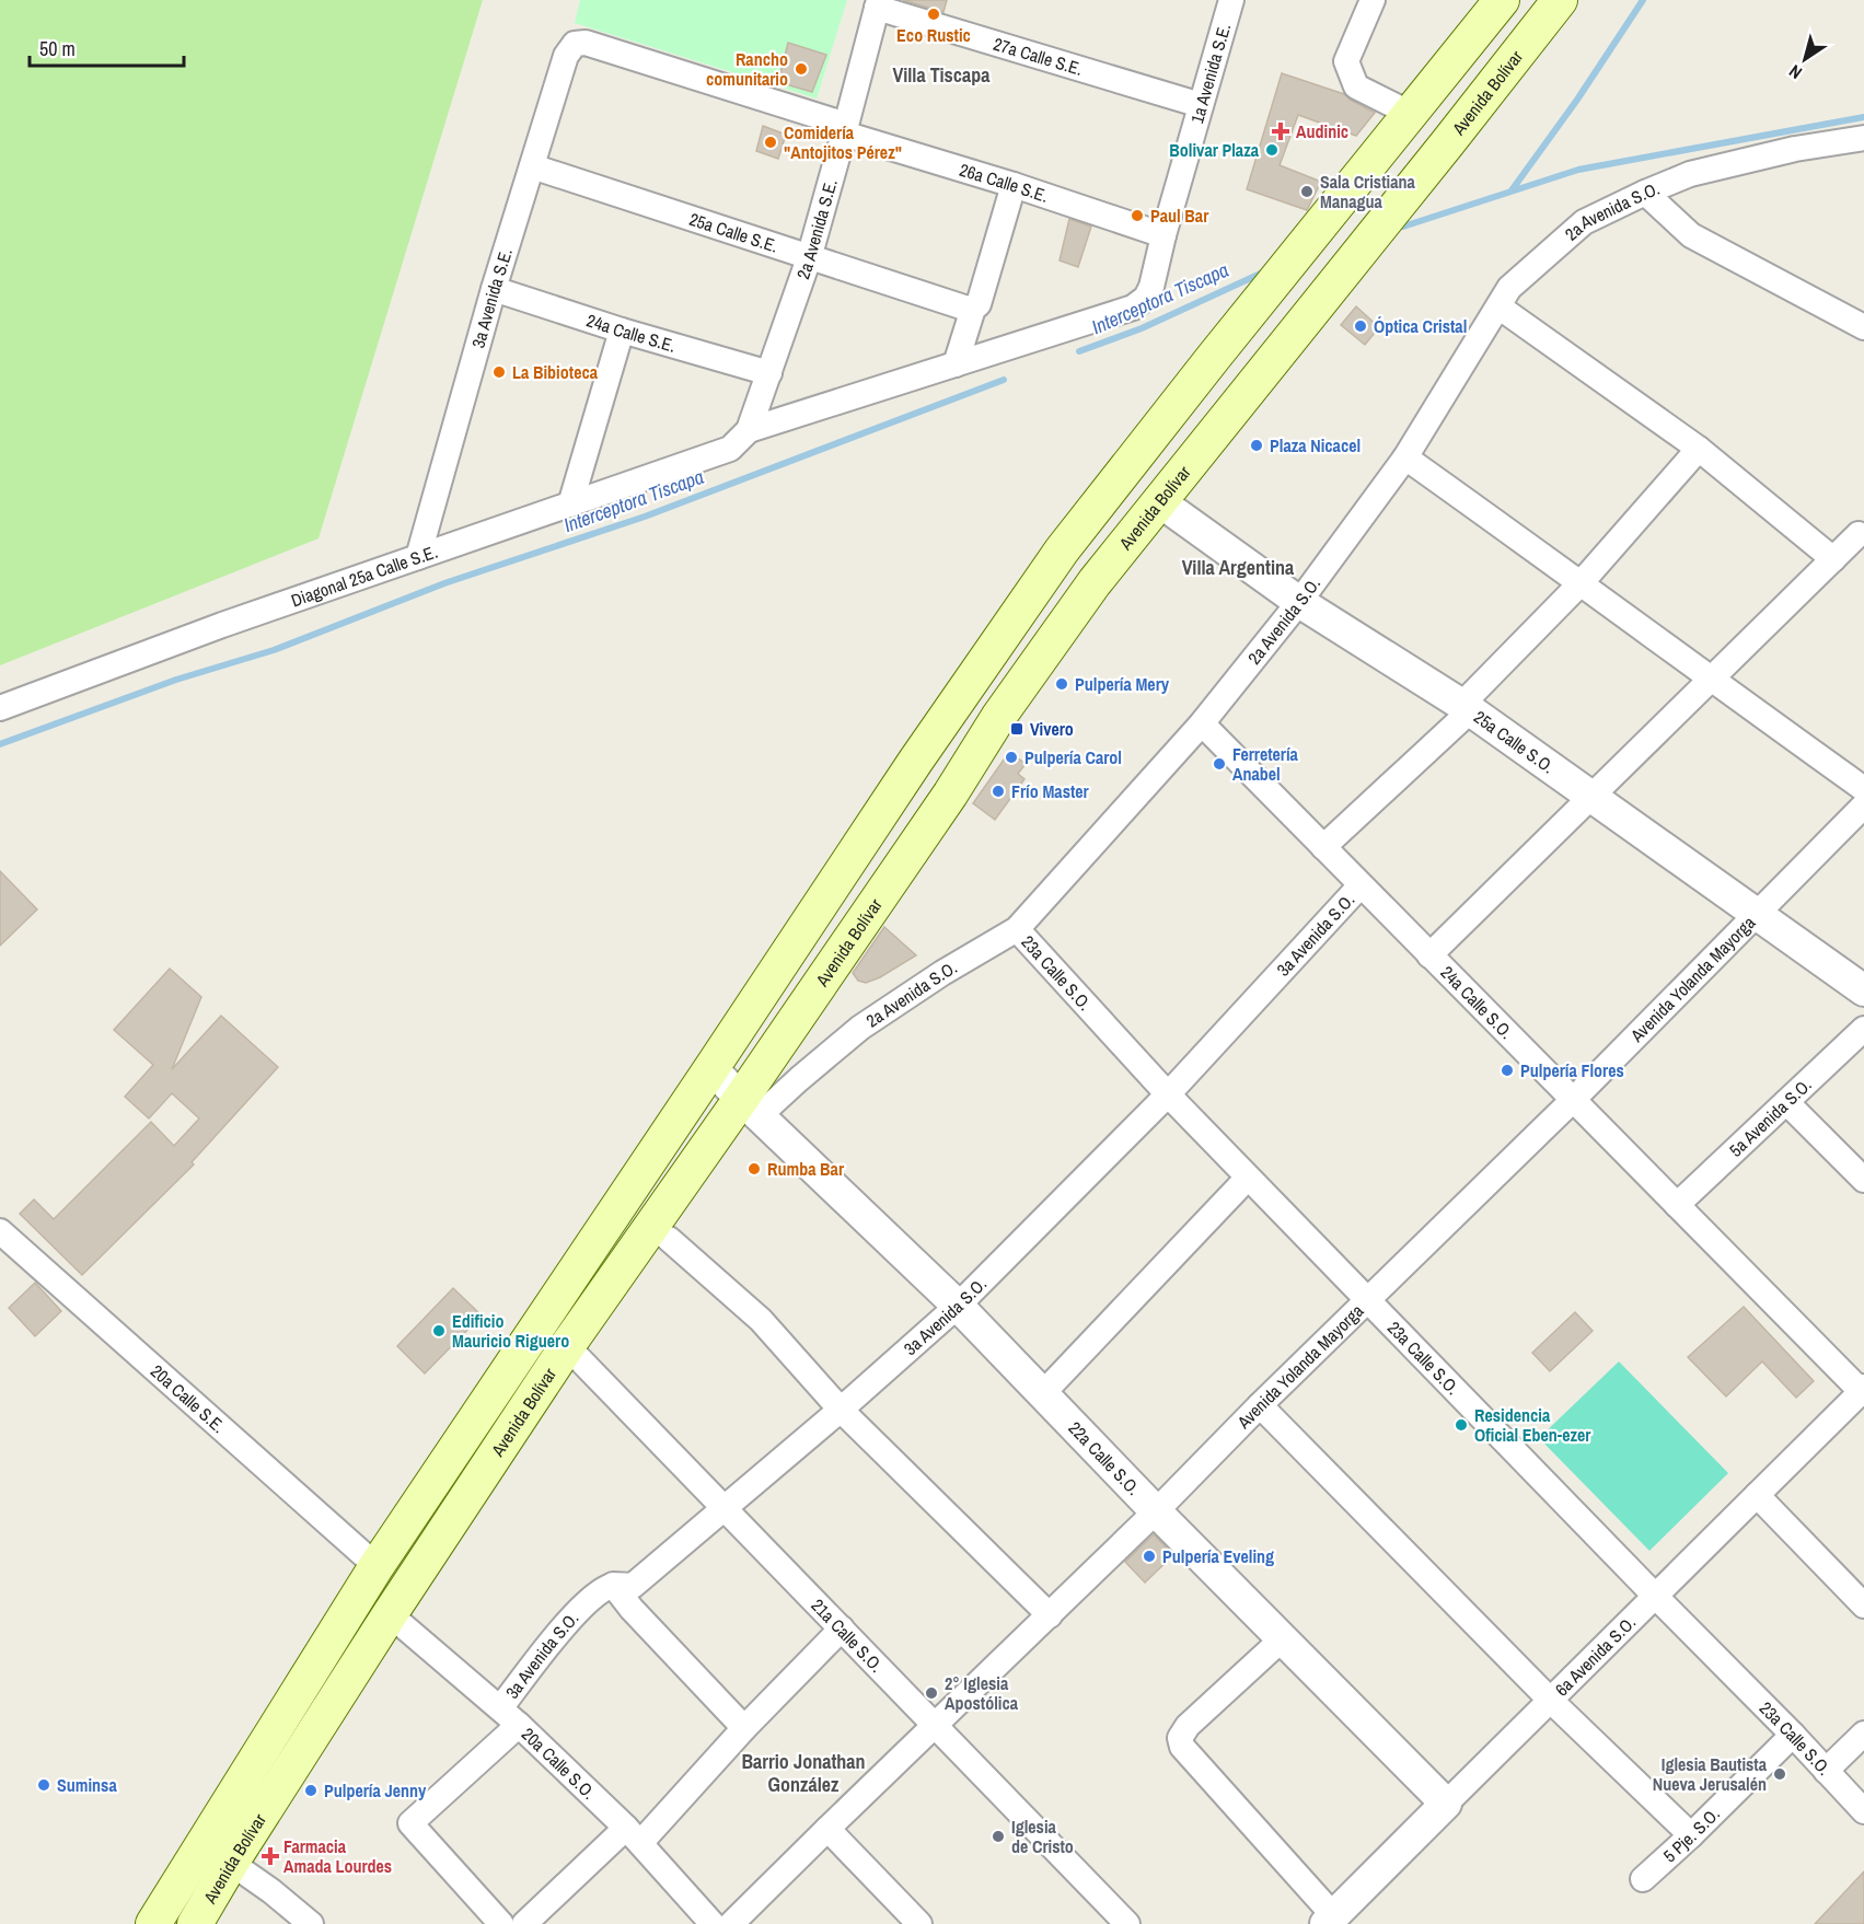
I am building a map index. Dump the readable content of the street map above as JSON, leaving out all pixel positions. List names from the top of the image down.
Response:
{
  "streets": {
    "main road": ["Avenida Bolívar"],
    "street": [
      "27a Calle S.E.",
      "1a Avenida S.E.",
      "26a Calle S.E.",
      "2a Avenida S.O.",
      "2a Avenida S.E.",
      "25a Calle S.E.",
      "3a Avenida S.E.",
      "24a Calle S.E.",
      "Diagonal 25a Calle S.E.",
      "25a Calle S.O.",
      "3a Avenida S.O.",
      "23a Calle S.O.",
      "Avenida Yolanda Mayorga",
      "24a Calle S.O.",
      "5a Avenida S.O.",
      "20a Calle S.E.",
      "22a Calle S.O.",
      "21a Calle S.O.",
      "6a Avenida S.O.",
      "20a Calle S.O.",
      "5 Pje. S.O."
    ]
  },
  "crossings": [
    ["27a Calle S.E.", "1a Avenida S.E."],
    ["27a Calle S.E.", "2a Avenida S.E."],
    ["1a Avenida S.E.", "26a Calle S.E."],
    ["Avenida Bolívar", "2a Avenida S.O."],
    ["Avenida Bolívar", "25a Calle S.O."],
    ["Avenida Bolívar", "20a Calle S.E."],
    ["Avenida Bolívar", "22a Calle S.O."],
    ["Avenida Bolívar", "21a Calle S.O."],
    ["Avenida Bolívar", "20a Calle S.O."],
    ["26a Calle S.E.", "2a Avenida S.E."],
    ["26a Calle S.E.", "3a Avenida S.E."],
    ["2a Avenida S.O.", "25a Calle S.O."],
    ["2a Avenida S.O.", "23a Calle S.O."],
    ["2a Avenida S.O.", "24a Calle S.O."],
    ["2a Avenida S.O.", "22a Calle S.O."],
    ["2a Avenida S.E.", "25a Calle S.E."],
    ["2a Avenida S.E.", "24a Calle S.E."],
    ["2a Avenida S.E.", "Diagonal 25a Calle S.E."],
    ["25a Calle S.E.", "3a Avenida S.E."],
    ["3a Avenida S.E.", "24a Calle S.E."],
    ["3a Avenida S.E.", "Diagonal 25a Calle S.E."],
    ["25a Calle S.O.", "Avenida Yolanda Mayorga"],
    ["3a Avenida S.O.", "23a Calle S.O."],
    ["3a Avenida S.O.", "24a Calle S.O."],
    ["3a Avenida S.O.", "22a Calle S.O."],
    ["3a Avenida S.O.", "21a Calle S.O."],
    ["3a Avenida S.O.", "20a Calle S.O."],
    ["23a Calle S.O.", "Avenida Yolanda Mayorga"],
    ["23a Calle S.O.", "6a Avenida S.O."],
    ["23a Calle S.O.", "5 Pje. S.O."],
    ["Avenida Yolanda Mayorga", "24a Calle S.O."],
    ["Avenida Yolanda Mayorga", "22a Calle S.O."],
    ["Avenida Yolanda Mayorga", "21a Calle S.O."],
    ["24a Calle S.O.", "5a Avenida S.O."],
    ["24a Calle S.O.", "6a Avenida S.O."],
    ["22a Calle S.O.", "6a Avenida S.O."]
  ],
  "districts": ["Villa Tiscapa", "Villa Argentina", "Barrio Jonathan González"],
  "water": ["Interceptora Tiscapa"],
  "places": {
    "other": [
      "Eco Rustic",
      "Rancho comunitario",
      "Comidería \"Antojitos Pérez\"",
      "Bolivar Plaza",
      "Sala Cristiana Managua",
      "Paul Bar",
      "Óptica Cristal",
      "La Bibioteca",
      "Plaza Nicacel",
      "Pulpería Mery",
      "Pulpería Carol",
      "Ferretería Anabel",
      "Frío Master",
      "Pulpería Flores",
      "Rumba Bar",
      "Edificio Mauricio Riguero",
      "Residencia Oficial Eben-ezer",
      "Pulpería Eveling",
      "2° Iglesia Apostólica",
      "Iglesia Bautista Nueva Jerusalén",
      "Suminsa",
      "Pulpería Jenny",
      "Iglesia de Cristo"
    ],
    "health": ["Audinic", "Farmacia Amada Lourdes"],
    "transit": ["Vivero"]
  },
  "scale_bar": "50 m",
  "north": "bottom left"
}
